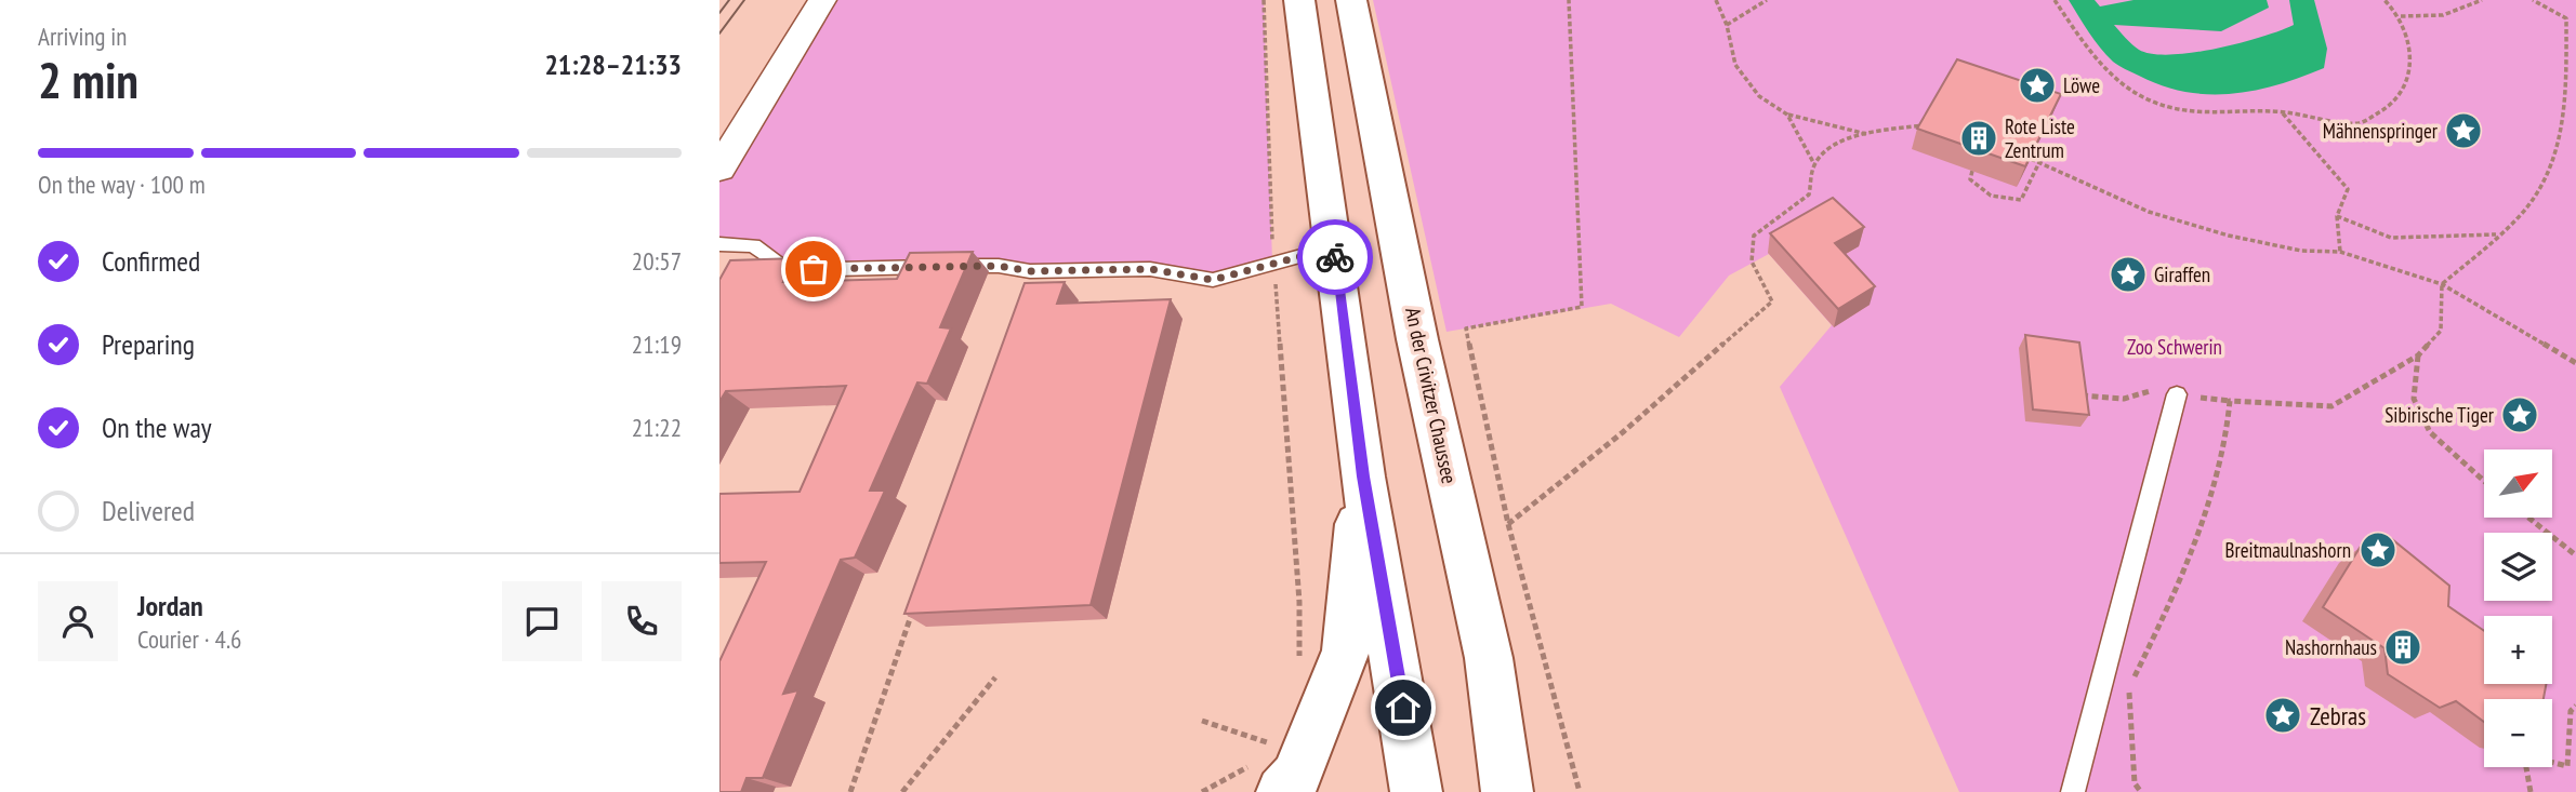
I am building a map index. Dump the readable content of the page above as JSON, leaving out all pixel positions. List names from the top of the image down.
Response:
{
  "streets": {
    "street": ["An der Crivitzer Chaussee"]
  },
  "parks": ["Zoo Schwerin"],
  "places": {
    "place": [
      "Löwe",
      "Mähnenspringer",
      "Giraffen",
      "Sibirische Tiger",
      "Breitmaulnashorn",
      "Zebras"
    ],
    "building": ["Rote Liste Zentrum", "Nashornhaus"]
  },
  "north": "top right",
  "page": {
    "heading": ["2 min", "Arriving in", "21:28–21:33"],
    "panel": ["Jordan", "Courier · 4.6"],
    "bar": "On the way · 100 m",
    "list": [
      ["Confirmed", "20:57"],
      ["Preparing", "21:19"],
      ["On the way", "21:22"],
      "Delivered"
    ],
    "map_buttons": ["+", "−"]
  }
}
